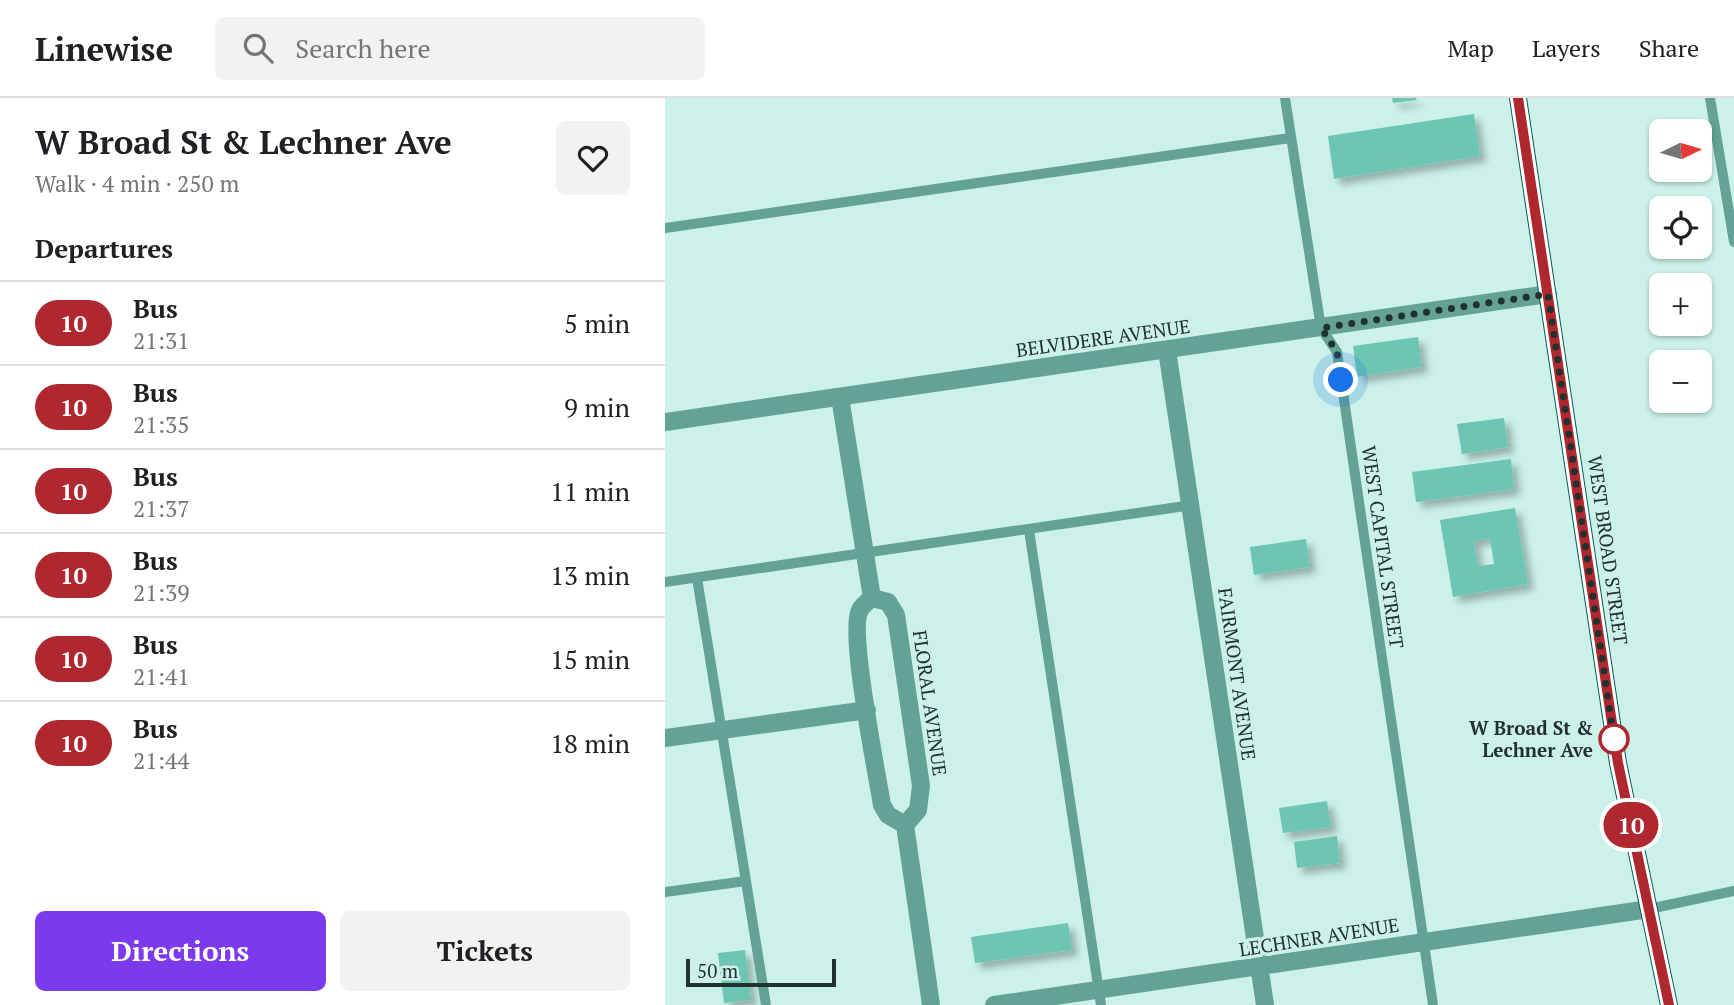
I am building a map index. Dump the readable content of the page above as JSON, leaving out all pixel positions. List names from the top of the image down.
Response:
{
  "streets": {
    "main road": ["WEST BROAD STREET"],
    "street": [
      "BELVIDERE AVENUE",
      "FAIRMONT AVENUE",
      "FLORAL AVENUE",
      "LECHNER AVENUE"
    ],
    "lane": ["WEST CAPITAL STREET"]
  },
  "crossings": [
    ["BELVIDERE AVENUE", "WEST CAPITAL STREET"],
    ["BELVIDERE AVENUE", "WEST BROAD STREET"],
    ["BELVIDERE AVENUE", "FAIRMONT AVENUE"],
    ["WEST CAPITAL STREET", "LECHNER AVENUE"],
    ["WEST BROAD STREET", "LECHNER AVENUE"],
    ["FAIRMONT AVENUE", "LECHNER AVENUE"]
  ],
  "places": ["W Broad St & Lechner Ave"],
  "lines": ["bus line 10"],
  "scale_bar": "50 m",
  "north": "right",
  "page": {
    "header": "Linewise",
    "search": "Search here",
    "nav": ["Map", "Layers", "Share"],
    "heading": [
      ["W Broad St & Lechner Ave", "Walk · 4 min · 250 m"],
      "Departures"
    ],
    "on_map": "10",
    "map_buttons": ["+", "−"],
    "list": [
      {
        "mark": "10",
        "name": "Bus",
        "note": "21:31",
        "value": "5 min"
      },
      {
        "mark": "10",
        "name": "Bus",
        "note": "21:35",
        "value": "9 min"
      },
      {
        "mark": "10",
        "name": "Bus",
        "note": "21:37",
        "value": "11 min"
      },
      {
        "mark": "10",
        "name": "Bus",
        "note": "21:39",
        "value": "13 min"
      },
      {
        "mark": "10",
        "name": "Bus",
        "note": "21:41",
        "value": "15 min"
      },
      {
        "mark": "10",
        "name": "Bus",
        "note": "21:44",
        "value": "18 min"
      }
    ],
    "buttons": ["Directions", "Tickets"],
    "scale": "50 m"
  }
}
